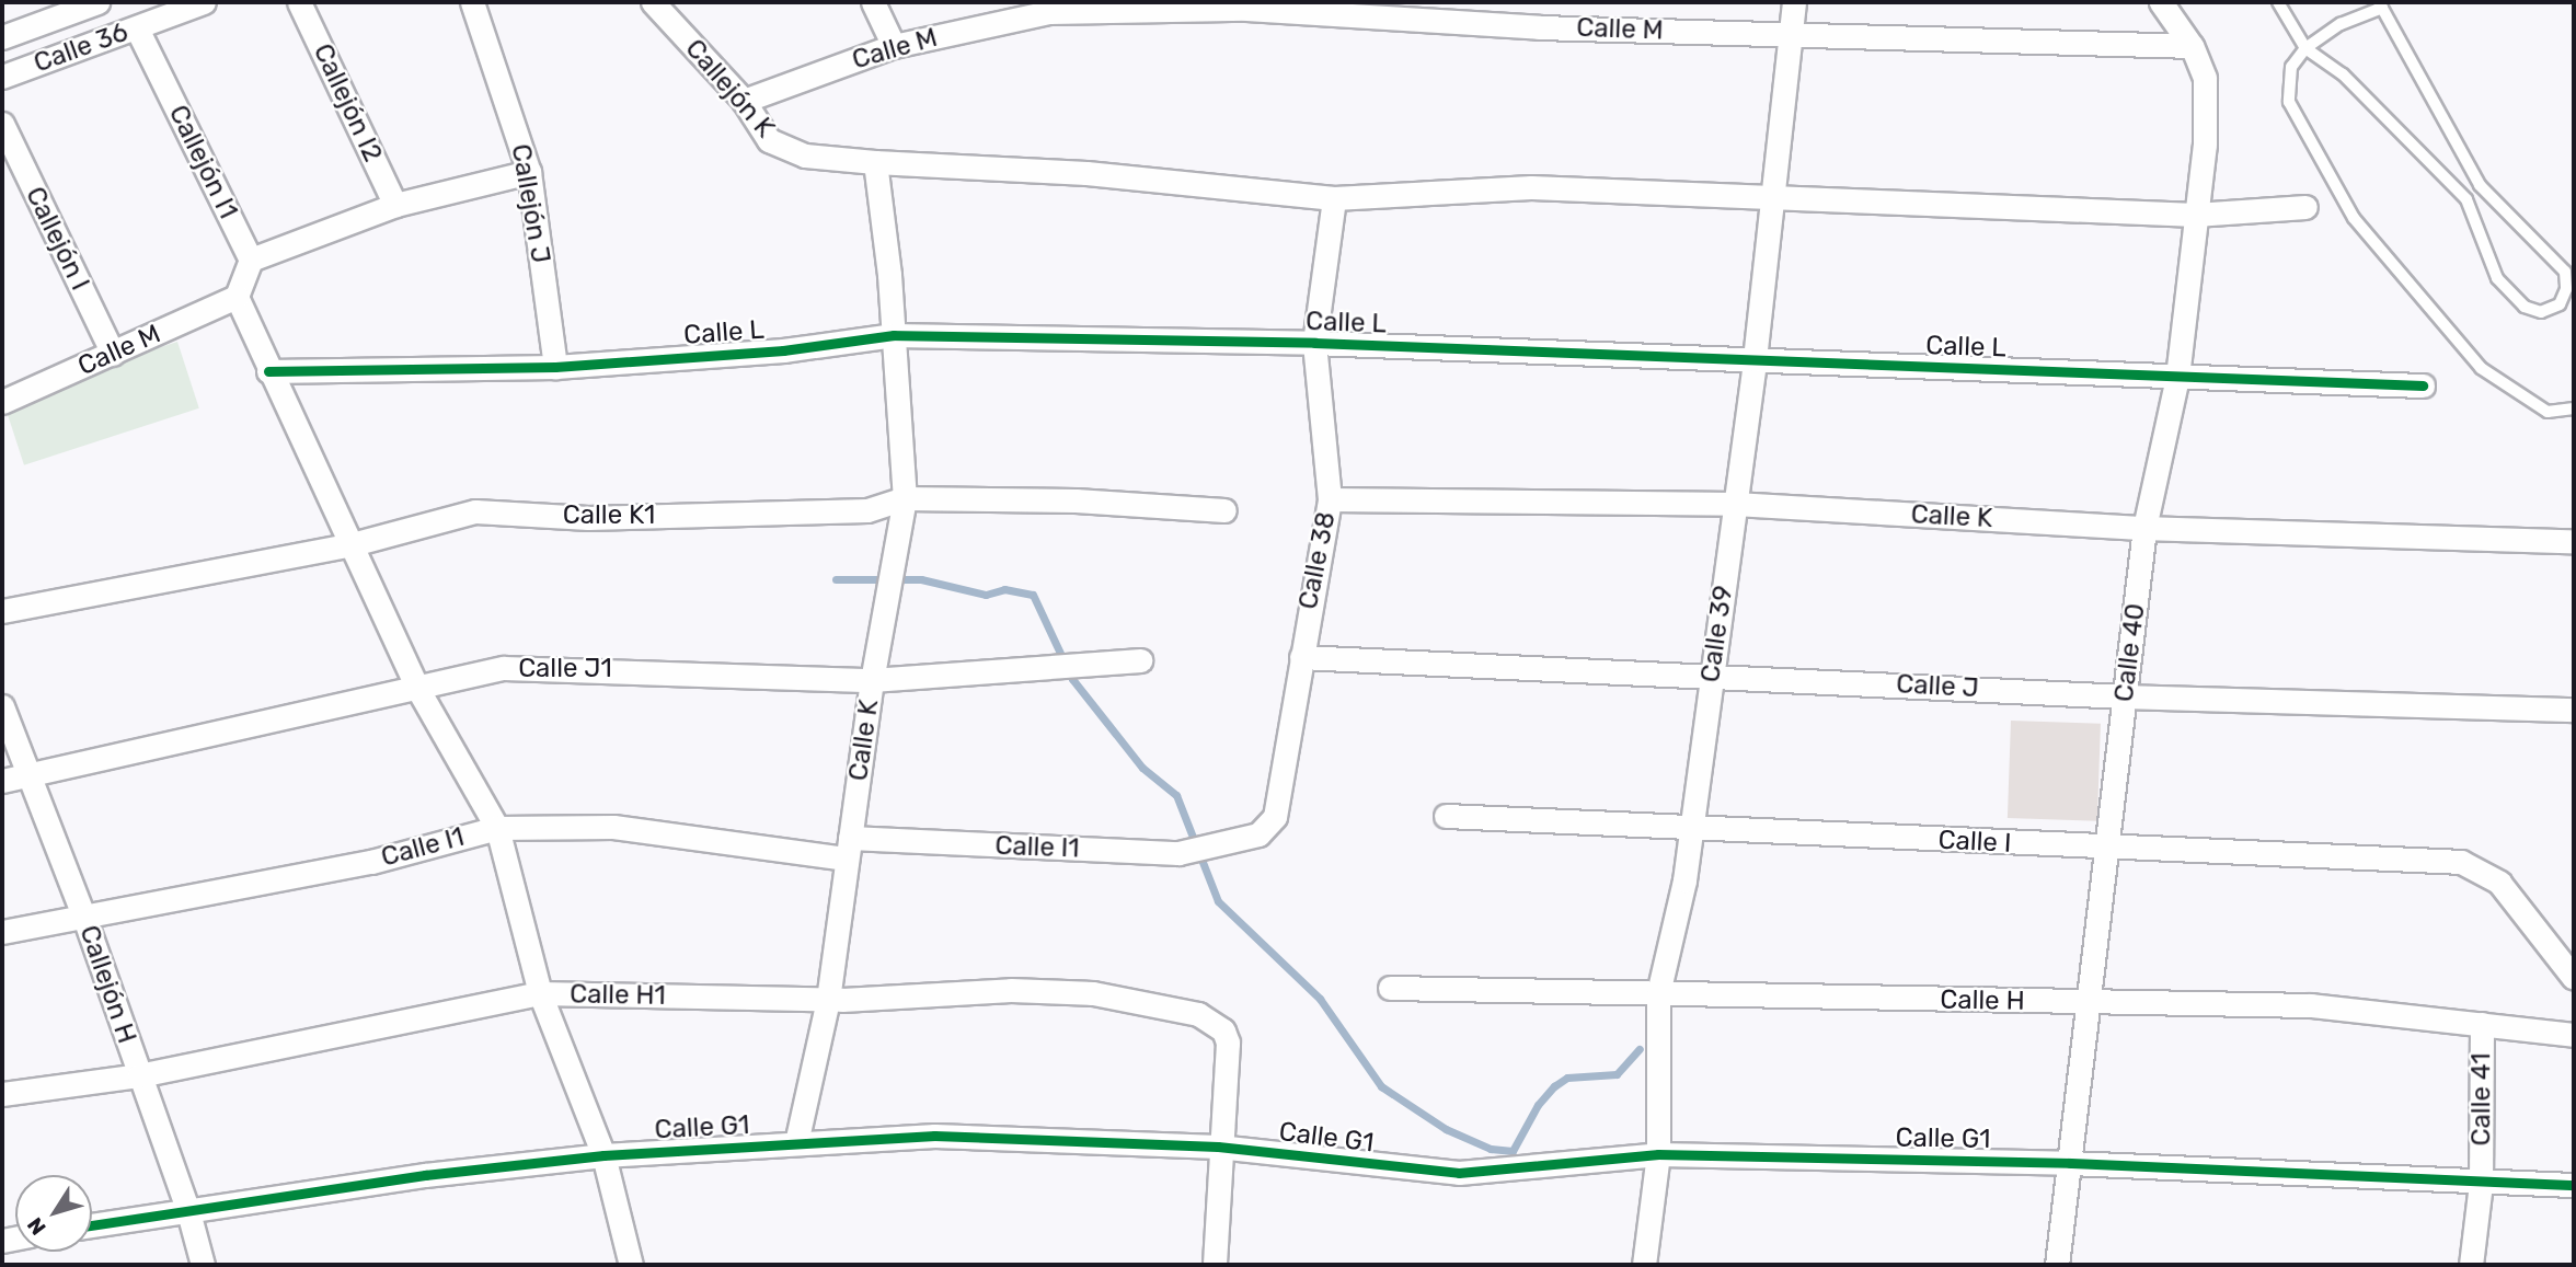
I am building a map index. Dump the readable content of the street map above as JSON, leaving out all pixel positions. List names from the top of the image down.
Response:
{
  "streets": {
    "street": [
      "Calle M",
      "Calle 36",
      "Callejón K",
      "Callejón I2",
      "Callejón I1",
      "Callejón J",
      "Callejón I",
      "Calle L",
      "Calle K1",
      "Calle K",
      "Calle 38",
      "Calle 39",
      "Calle 40",
      "Calle J1",
      "Calle J",
      "Calle I",
      "Calle I1",
      "Callejón H",
      "Calle H1",
      "Calle H",
      "Calle 41",
      "Calle G1"
    ]
  },
  "crossings": [
    ["Calle M", "Callejón K"],
    ["Calle M", "Callejón I"],
    ["Calle M", "Calle 39"],
    ["Calle M", "Calle 40"],
    ["Calle 36", "Callejón I1"],
    ["Callejón K", "Calle 38"],
    ["Callejón K", "Calle 39"],
    ["Callejón K", "Calle 40"],
    ["Callejón J", "Calle L"],
    ["Calle L", "Calle K"],
    ["Calle L", "Calle 38"],
    ["Calle L", "Calle 39"],
    ["Calle L", "Calle 40"],
    ["Calle K1", "Calle K"],
    ["Calle K", "Calle 38"],
    ["Calle K", "Calle 39"],
    ["Calle K", "Calle 40"],
    ["Calle K", "Calle J1"],
    ["Calle K", "Calle I1"],
    ["Calle K", "Calle H1"],
    ["Calle K", "Calle G1"],
    ["Calle 38", "Calle J"],
    ["Calle 38", "Calle I1"],
    ["Calle 39", "Calle J"],
    ["Calle 39", "Calle I"],
    ["Calle 39", "Calle H"],
    ["Calle 39", "Calle G1"],
    ["Calle 40", "Calle J"],
    ["Calle 40", "Calle I"],
    ["Calle 40", "Calle H"],
    ["Calle 40", "Calle G1"],
    ["Calle J1", "Callejón H"],
    ["Calle I1", "Callejón H"],
    ["Callejón H", "Calle H1"],
    ["Callejón H", "Calle G1"],
    ["Calle H1", "Calle G1"],
    ["Calle H", "Calle 41"],
    ["Calle 41", "Calle G1"]
  ],
  "north": "bottom left"
}
